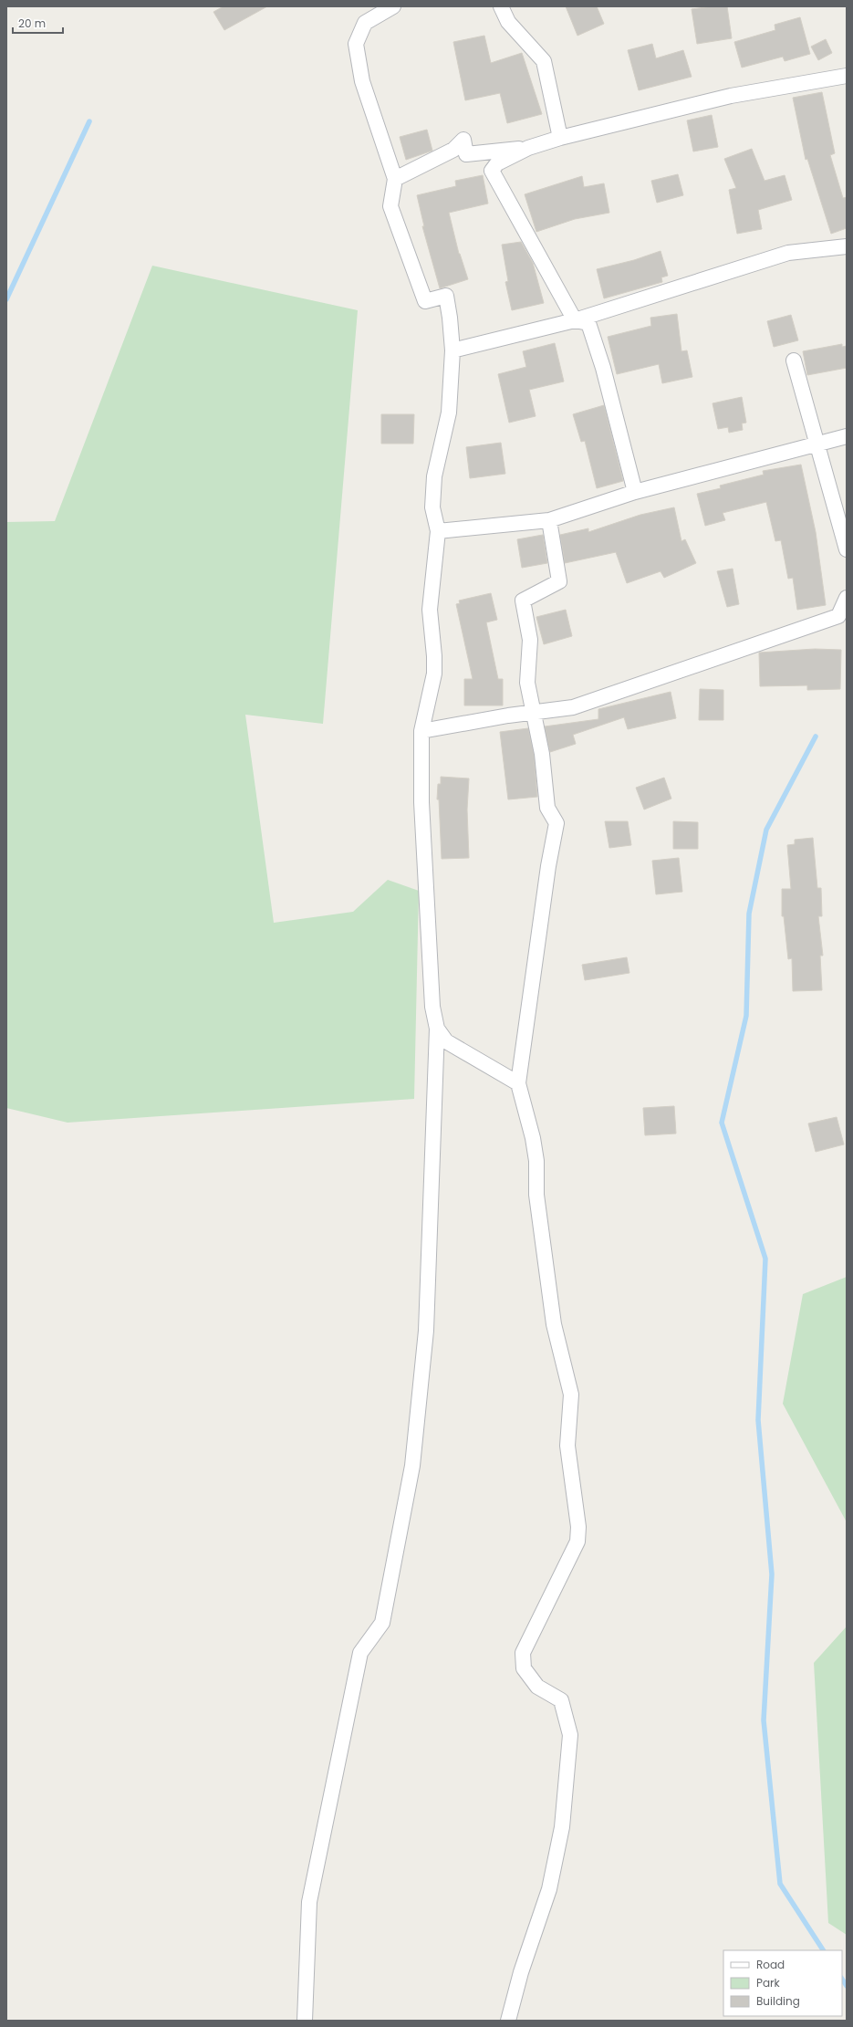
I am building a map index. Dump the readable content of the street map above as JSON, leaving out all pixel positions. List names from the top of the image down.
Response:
{
  "legend": ["Road", "Park", "Building"],
  "scale_bar": "20 m"
}
